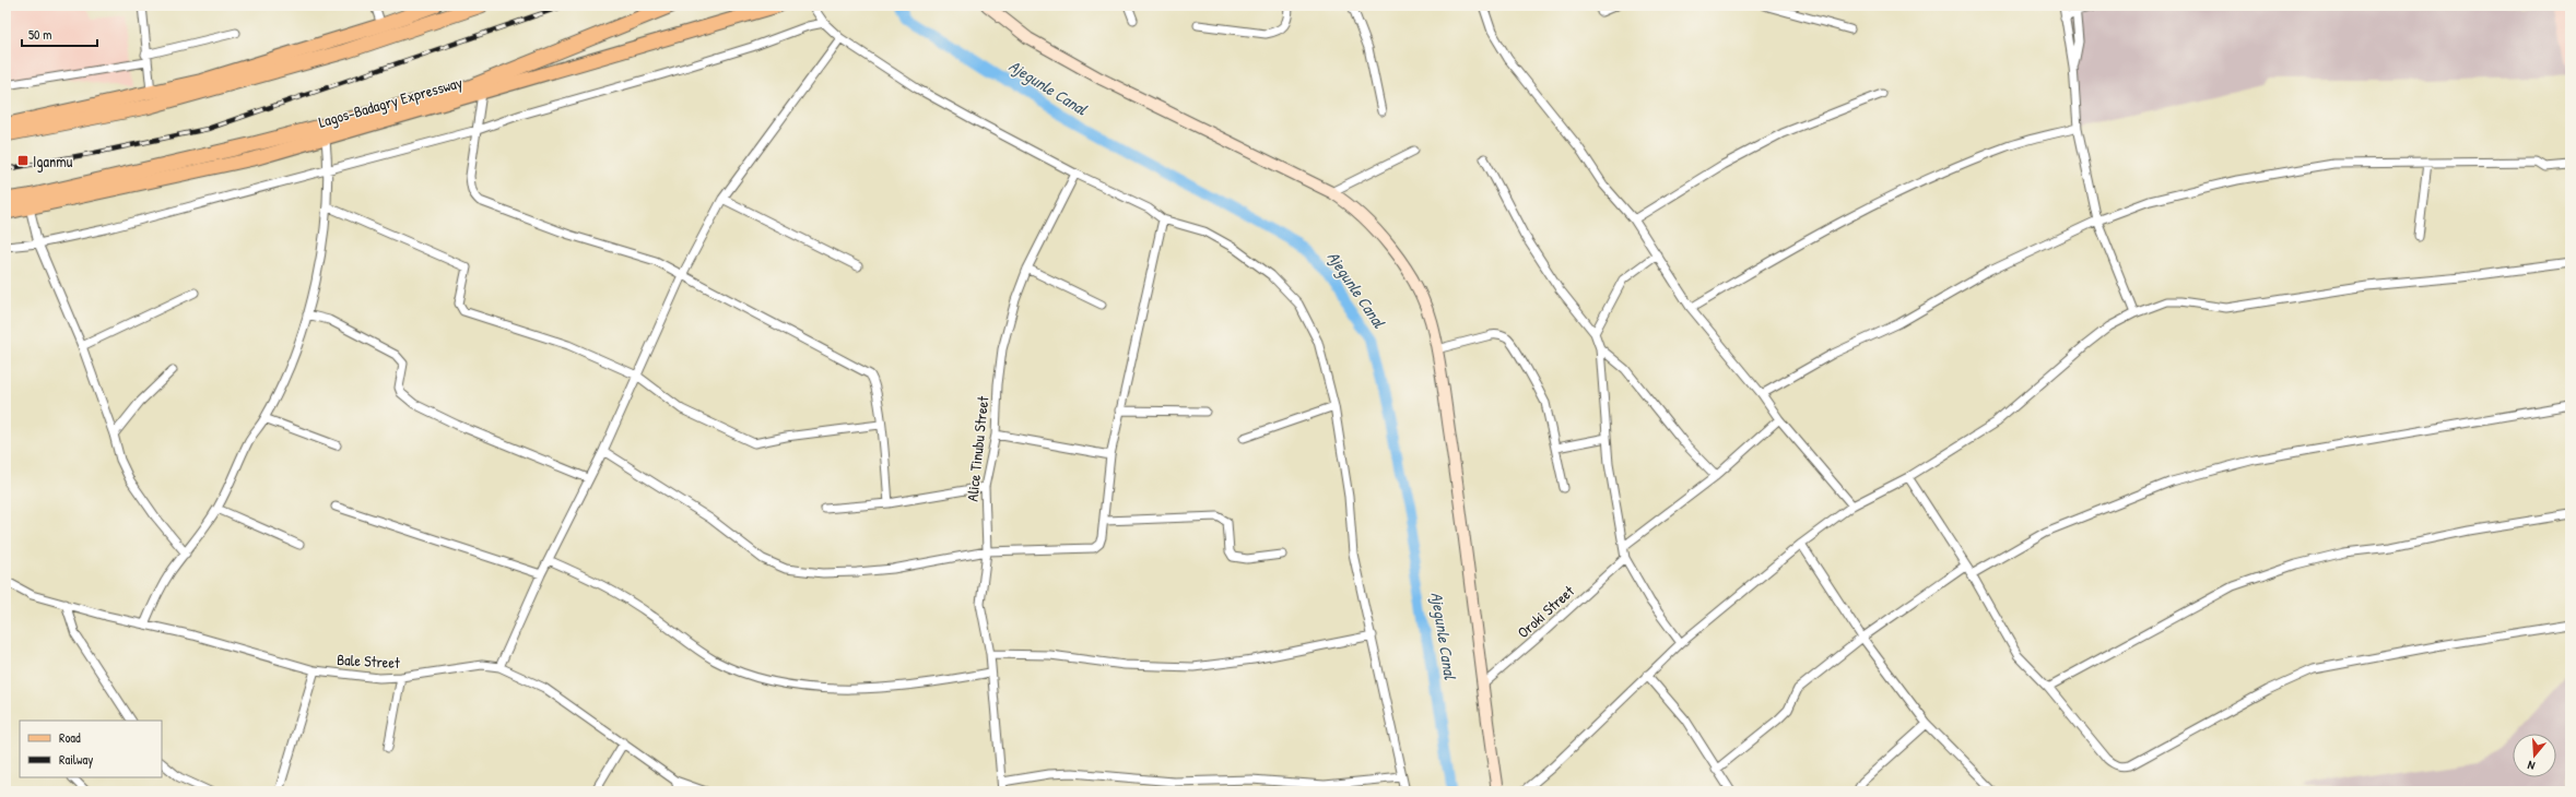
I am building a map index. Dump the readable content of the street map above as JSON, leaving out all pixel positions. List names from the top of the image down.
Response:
{
  "streets": {
    "highway": ["Lagos-Badagry Expressway"],
    "street": ["Alice Tinubu Street", "Oroki Street", "Bale Street"]
  },
  "water": ["Ajegunle Canal"],
  "places": {
    "transit": ["Iganmu"]
  },
  "legend": ["Road", "Railway"],
  "scale_bar": "50 m",
  "north": "bottom"
}
